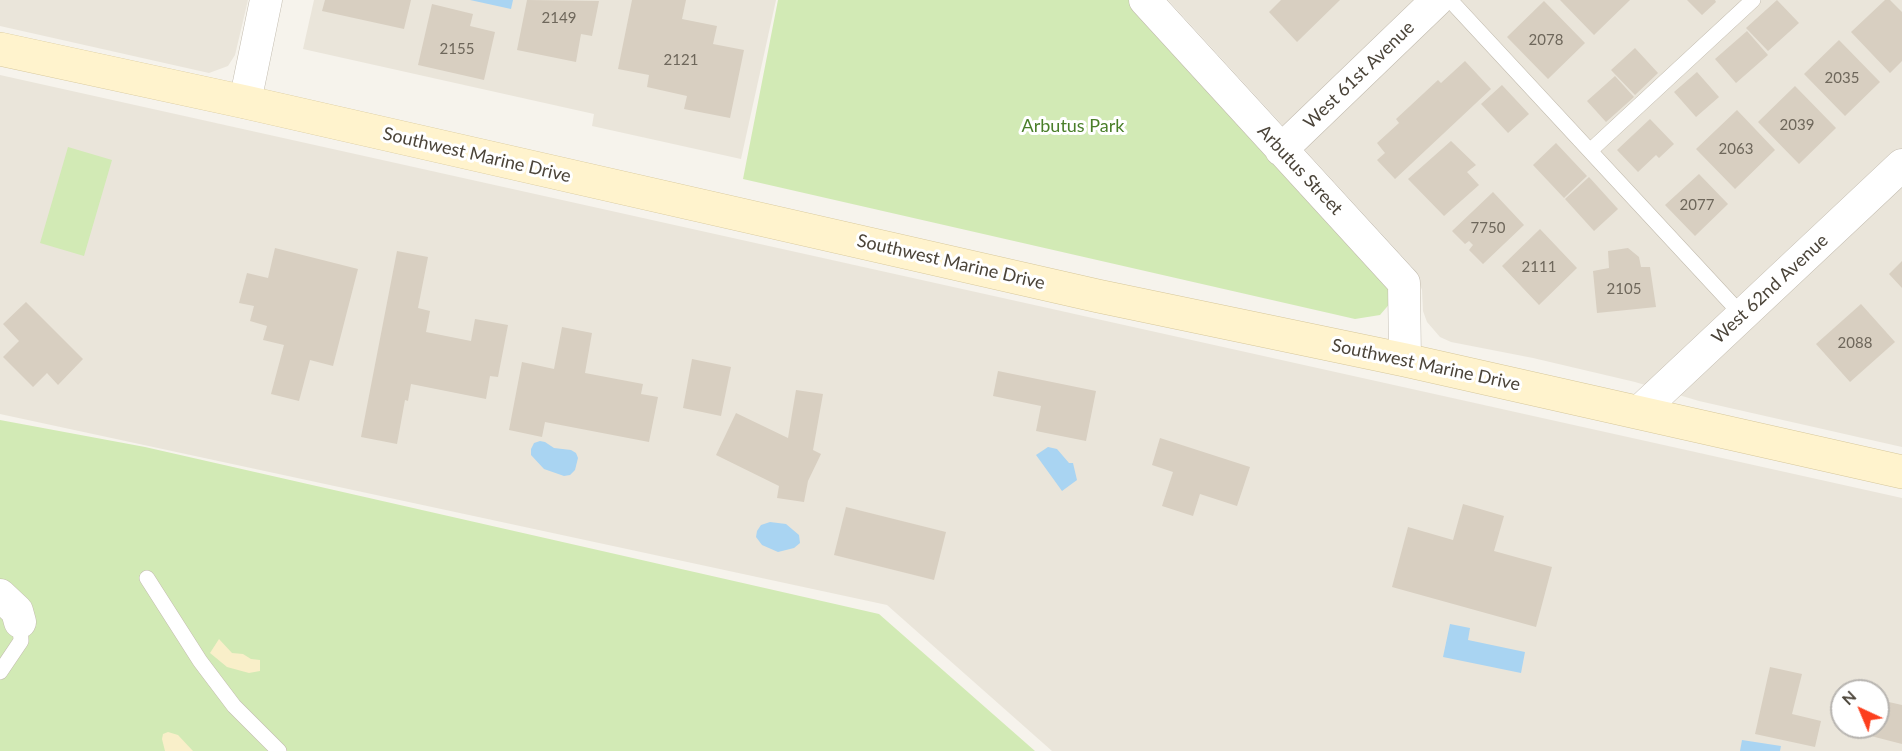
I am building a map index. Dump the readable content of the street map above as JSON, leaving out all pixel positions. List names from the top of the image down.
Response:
{
  "streets": {
    "main road": ["Southwest Marine Drive"],
    "street": ["West 61st Avenue", "Arbutus Street", "West 62nd Avenue"]
  },
  "crossings": [
    ["West 61st Avenue", "Arbutus Street"],
    ["Southwest Marine Drive", "Arbutus Street"],
    ["Southwest Marine Drive", "West 62nd Avenue"]
  ],
  "parks": ["Arbutus Park"],
  "house_numbers": [
    "2149",
    "2078",
    "2155",
    "2121",
    "2035",
    "2039",
    "2063",
    "2077",
    "7750",
    "2111",
    "2105",
    "2088"
  ],
  "north": "top left"
}
